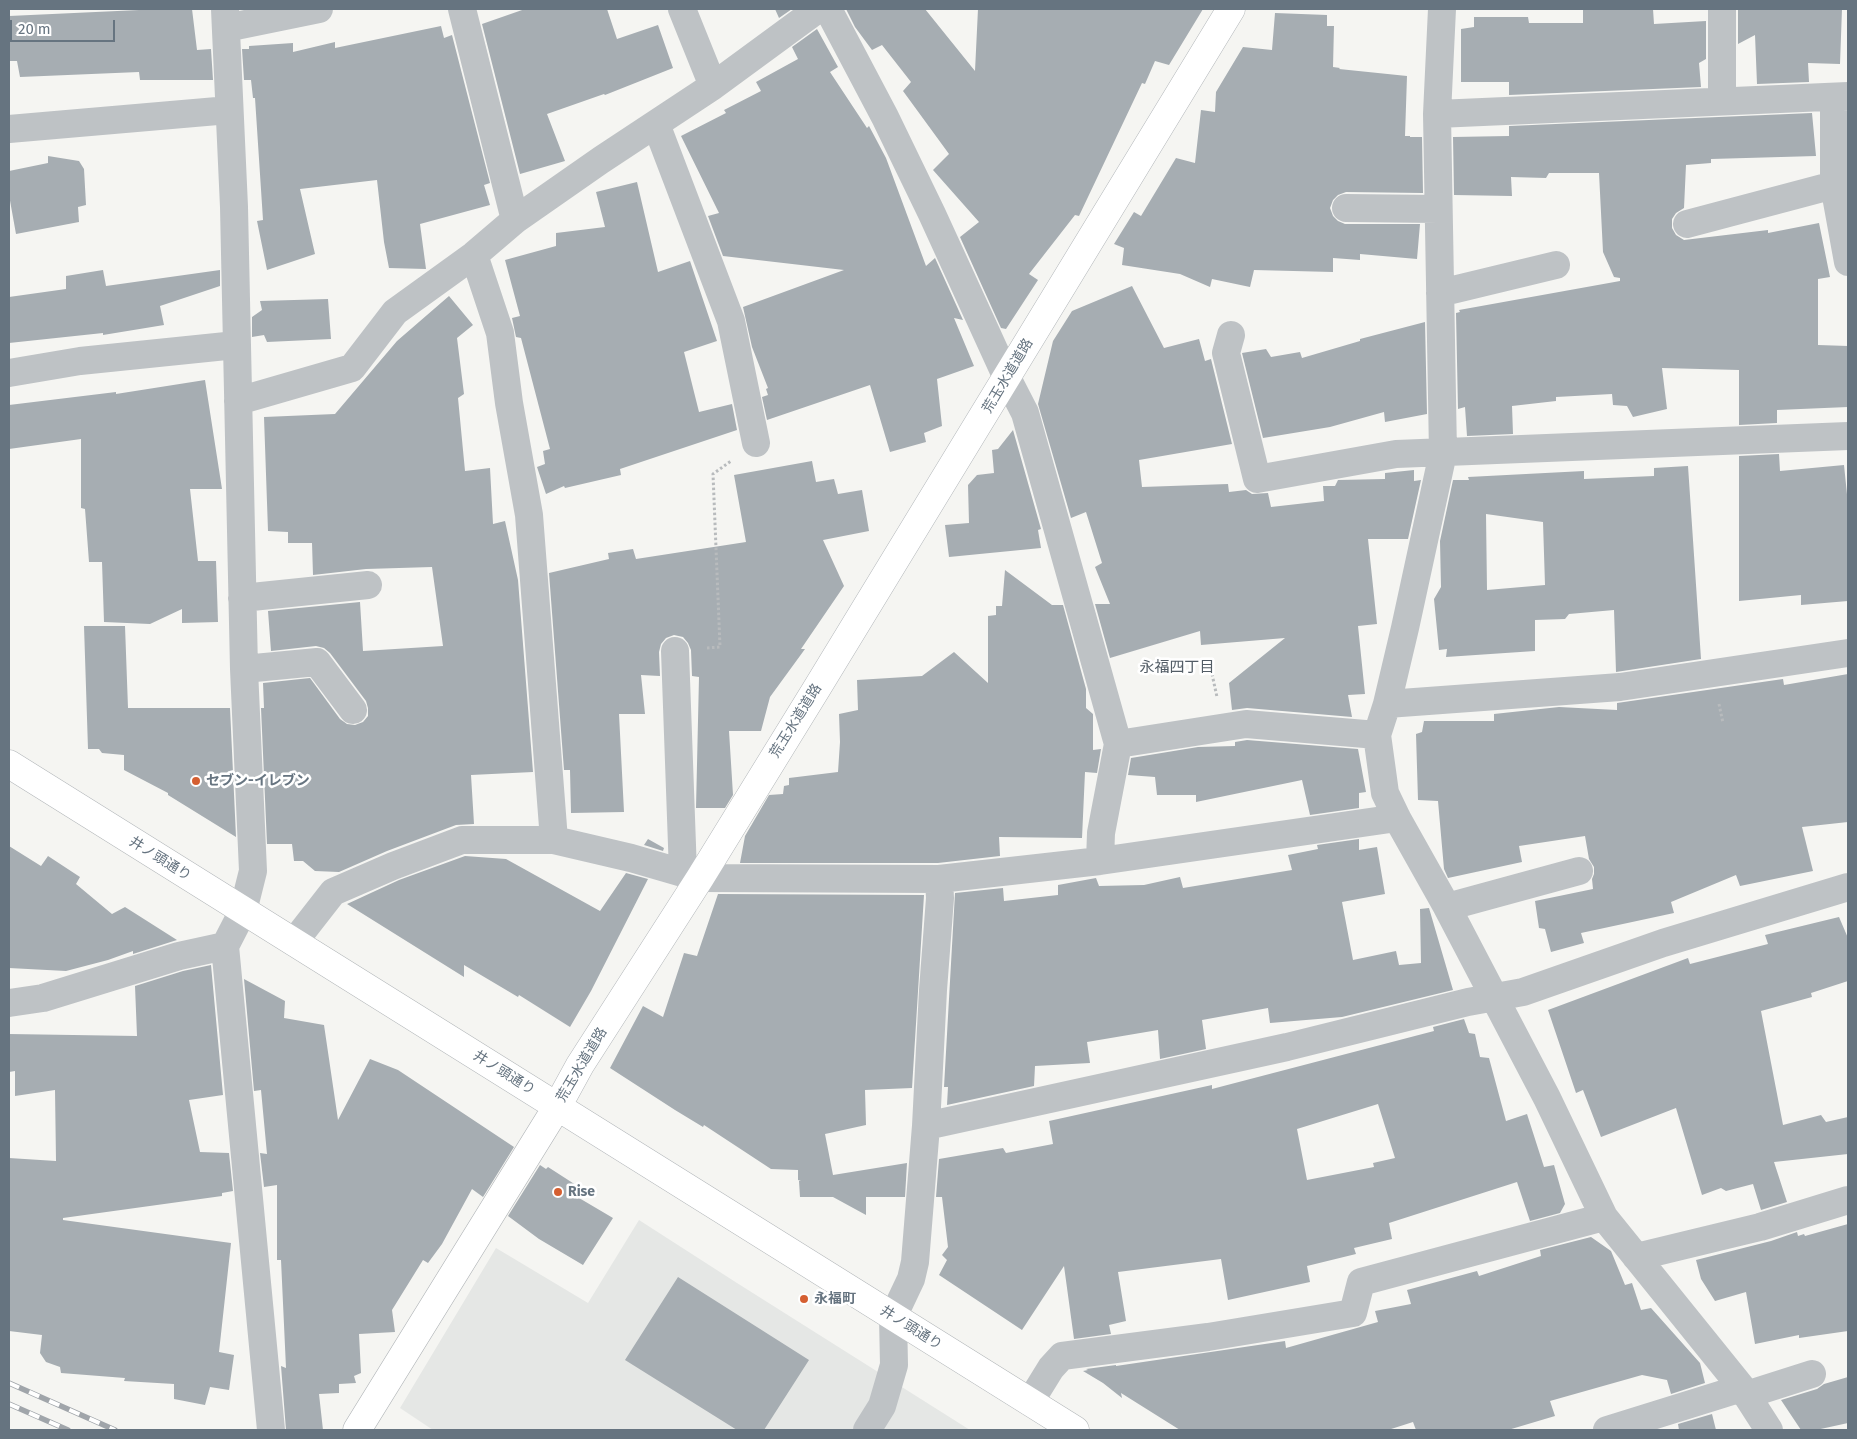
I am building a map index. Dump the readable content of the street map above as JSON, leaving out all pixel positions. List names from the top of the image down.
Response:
{
  "streets": {
    "main road": ["荒玉水道道路", "井ノ頭通り"]
  },
  "crossings": [
    ["荒玉水道道路", "井ノ頭通り"]
  ],
  "districts": ["永福四丁目"],
  "places": ["セブン-イレブン", "Rise", "永福町"],
  "scale_bar": "20 m"
}
